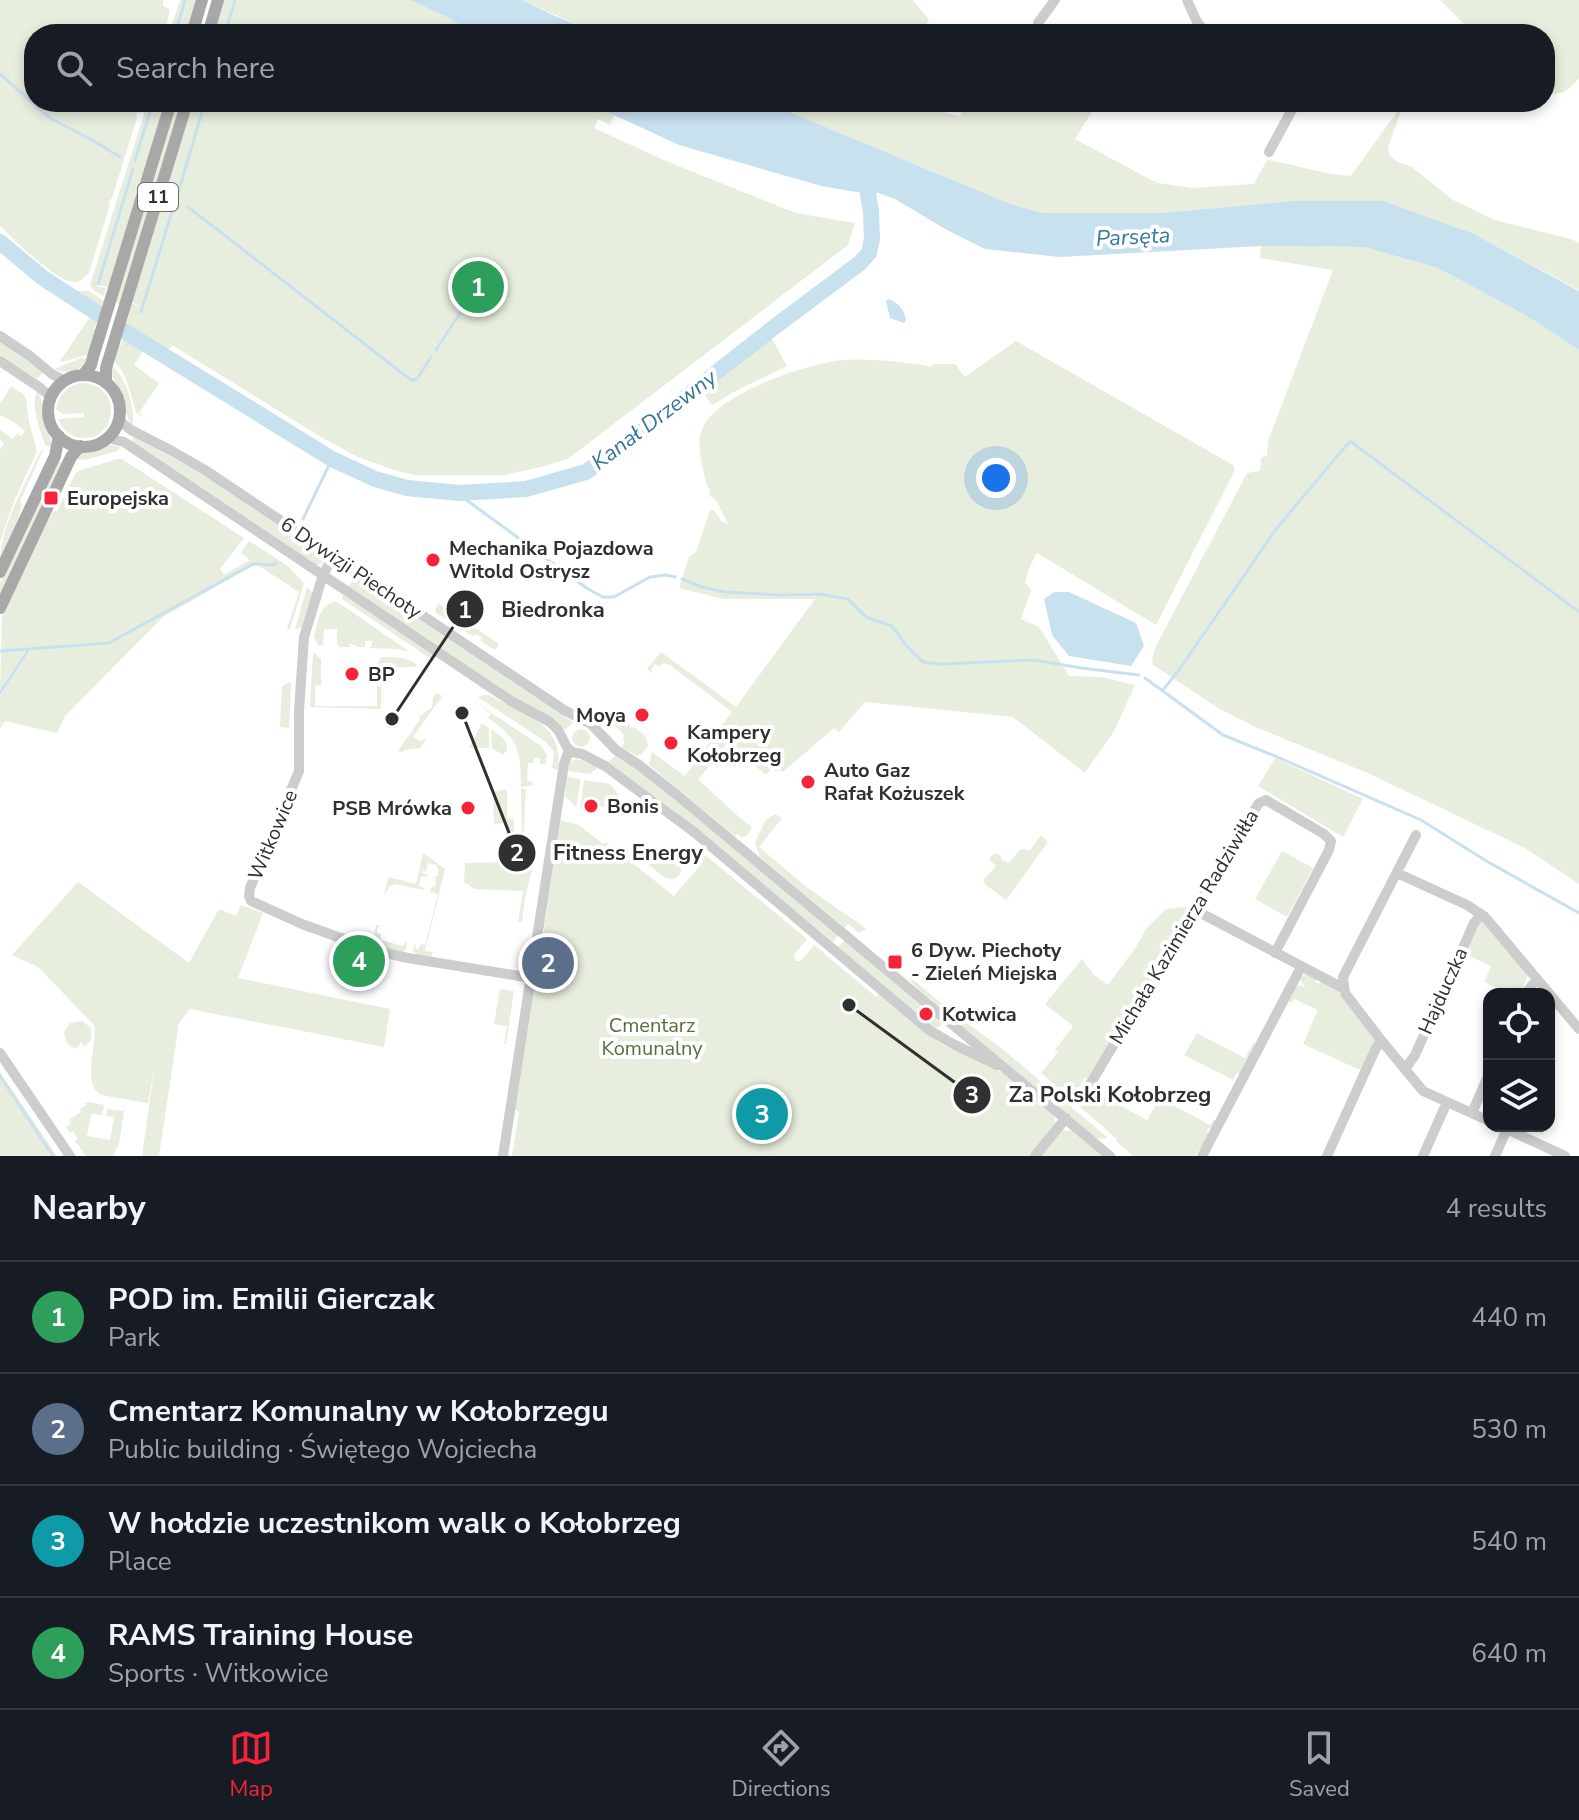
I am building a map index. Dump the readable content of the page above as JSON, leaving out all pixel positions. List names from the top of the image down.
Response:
{
  "streets": {
    "main road": ["11"],
    "street": [
      "6 Dywizji Piechoty",
      "Witkowice",
      "Michała Kazimierza Radziwiłła",
      "Hajduczka"
    ]
  },
  "crossings": [
    ["11", "6 Dywizji Piechoty"],
    ["6 Dywizji Piechoty", "Witkowice"]
  ],
  "water": ["Parsęta", "Kanał Drzewny"],
  "parks": ["Cmentarz Komunalny"],
  "places": {
    "transit": ["Europejska", "6 Dyw. Piechoty - Zieleń Miejska"],
    "other": [
      "Mechanika Pojazdowa Witold Ostrysz",
      "BP",
      "Fitness Energy",
      "Moya",
      "Biedronka",
      "Kampery Kołobrzeg",
      "Auto Gaz Rafał Kożuszek",
      "Bonis",
      "PSB Mrówka",
      "Za Polski Kołobrzeg",
      "Kotwica"
    ]
  },
  "page": {
    "search": "Search here",
    "pins": [
      "1",
      "4",
      "2",
      "3"
    ],
    "heading": ["Nearby", "4 results"],
    "list": [
      {
        "mark": "1",
        "name": "POD im. Emilii Gierczak",
        "note": "Park",
        "value": "440 m"
      },
      {
        "mark": "2",
        "name": "Cmentarz Komunalny w Kołobrzegu",
        "note": "Public building · Świętego Wojciecha",
        "value": "530 m"
      },
      {
        "mark": "3",
        "name": "W hołdzie uczestnikom walk o Kołobrzeg",
        "note": "Place",
        "value": "540 m"
      },
      {
        "mark": "4",
        "name": "RAMS Training House",
        "note": "Sports · Witkowice",
        "value": "640 m"
      }
    ],
    "nav": ["Map", "Directions", "Saved"]
  }
}
